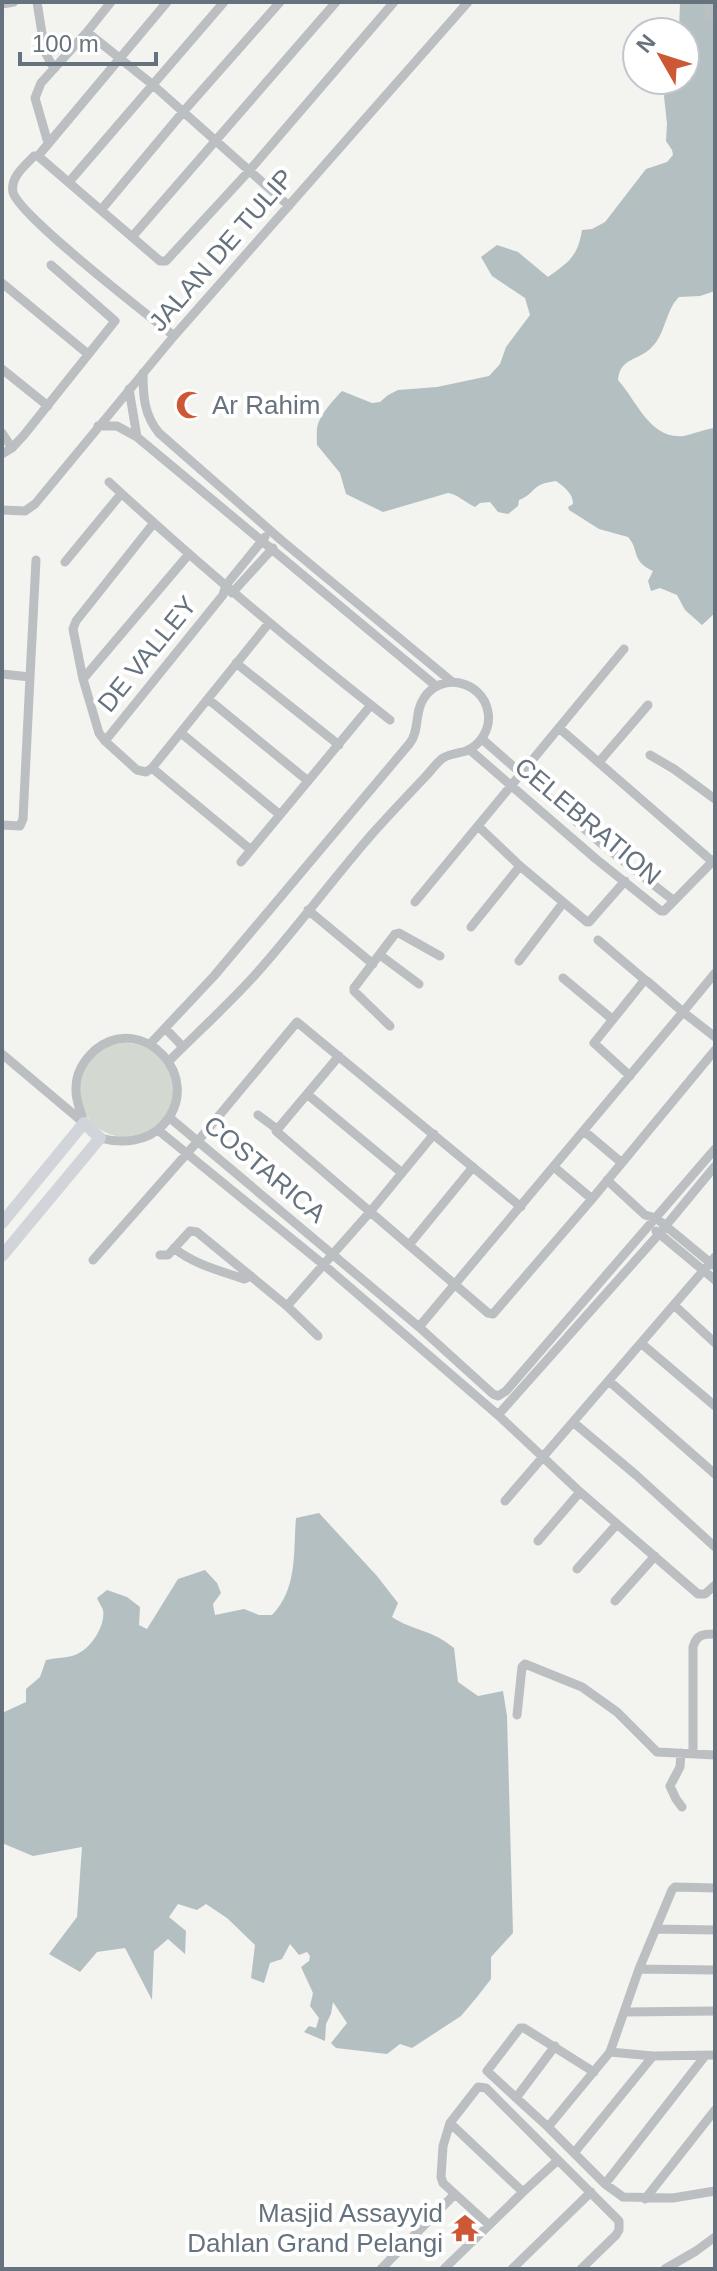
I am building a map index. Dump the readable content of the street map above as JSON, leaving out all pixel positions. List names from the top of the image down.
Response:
{
  "streets": {
    "street": [
      "JALAN DE TULIP",
      "DE VALLEY",
      "CELEBRATION",
      "COSTARICA"
    ]
  },
  "places": {
    "mosque": ["Ar Rahim"],
    "temple": ["Masjid Assayyid Dahlan Grand Pelangi"]
  },
  "scale_bar": "100 m",
  "north": "top left"
}
